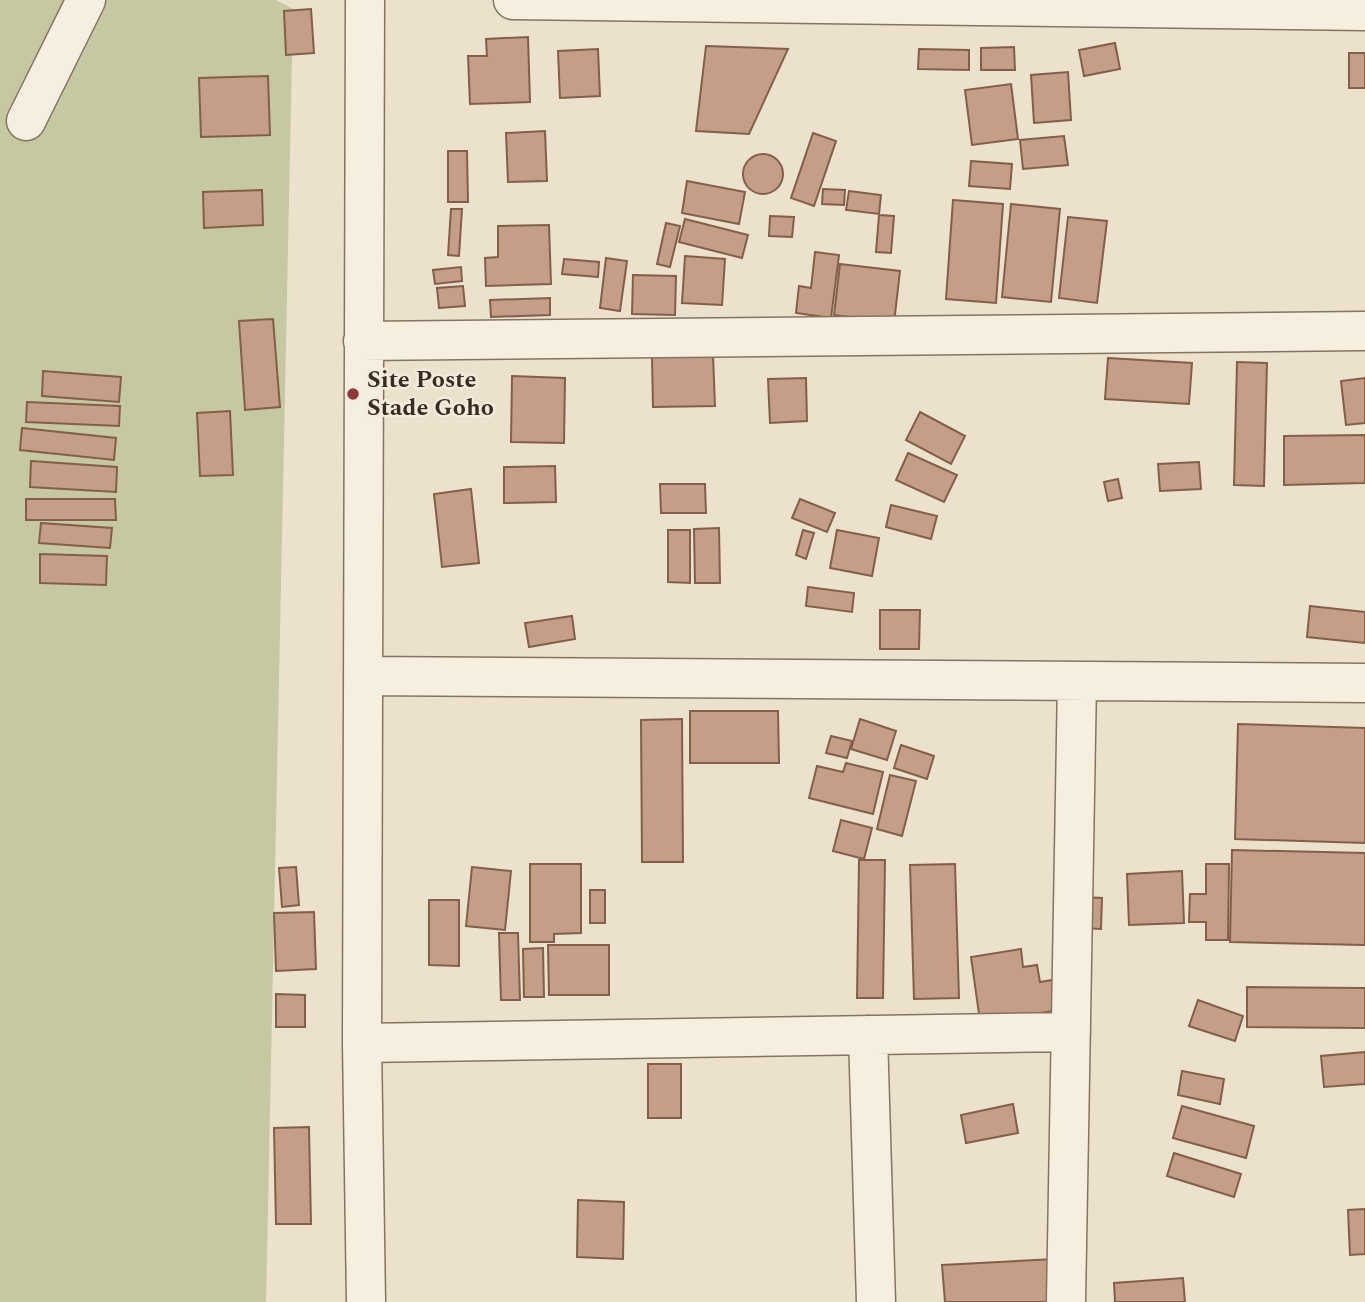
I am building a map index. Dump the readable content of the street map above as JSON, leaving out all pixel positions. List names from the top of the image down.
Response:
{
  "places": ["Site Poste Stade Goho"]
}
